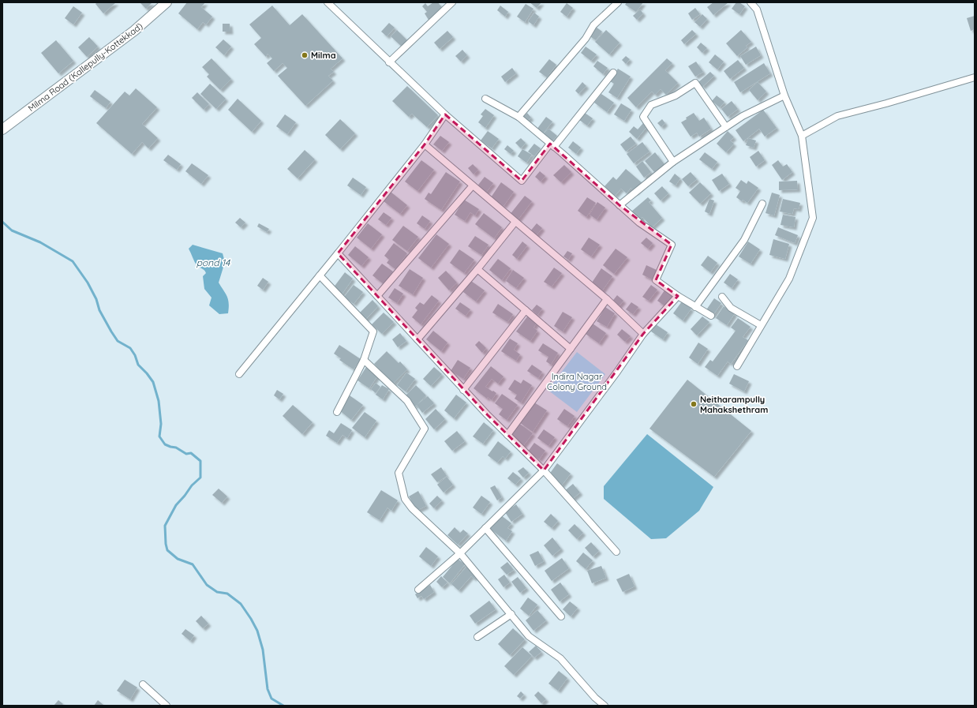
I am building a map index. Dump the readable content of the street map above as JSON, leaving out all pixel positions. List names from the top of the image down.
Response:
{
  "streets": {
    "main road": ["Milma Road (Kallepully-Kottekkad)"]
  },
  "water": ["pond 14"],
  "parks": ["Indira Nagar Colony Ground"],
  "places": ["Milma", "Neitharampully Mahakshethram"]
}
